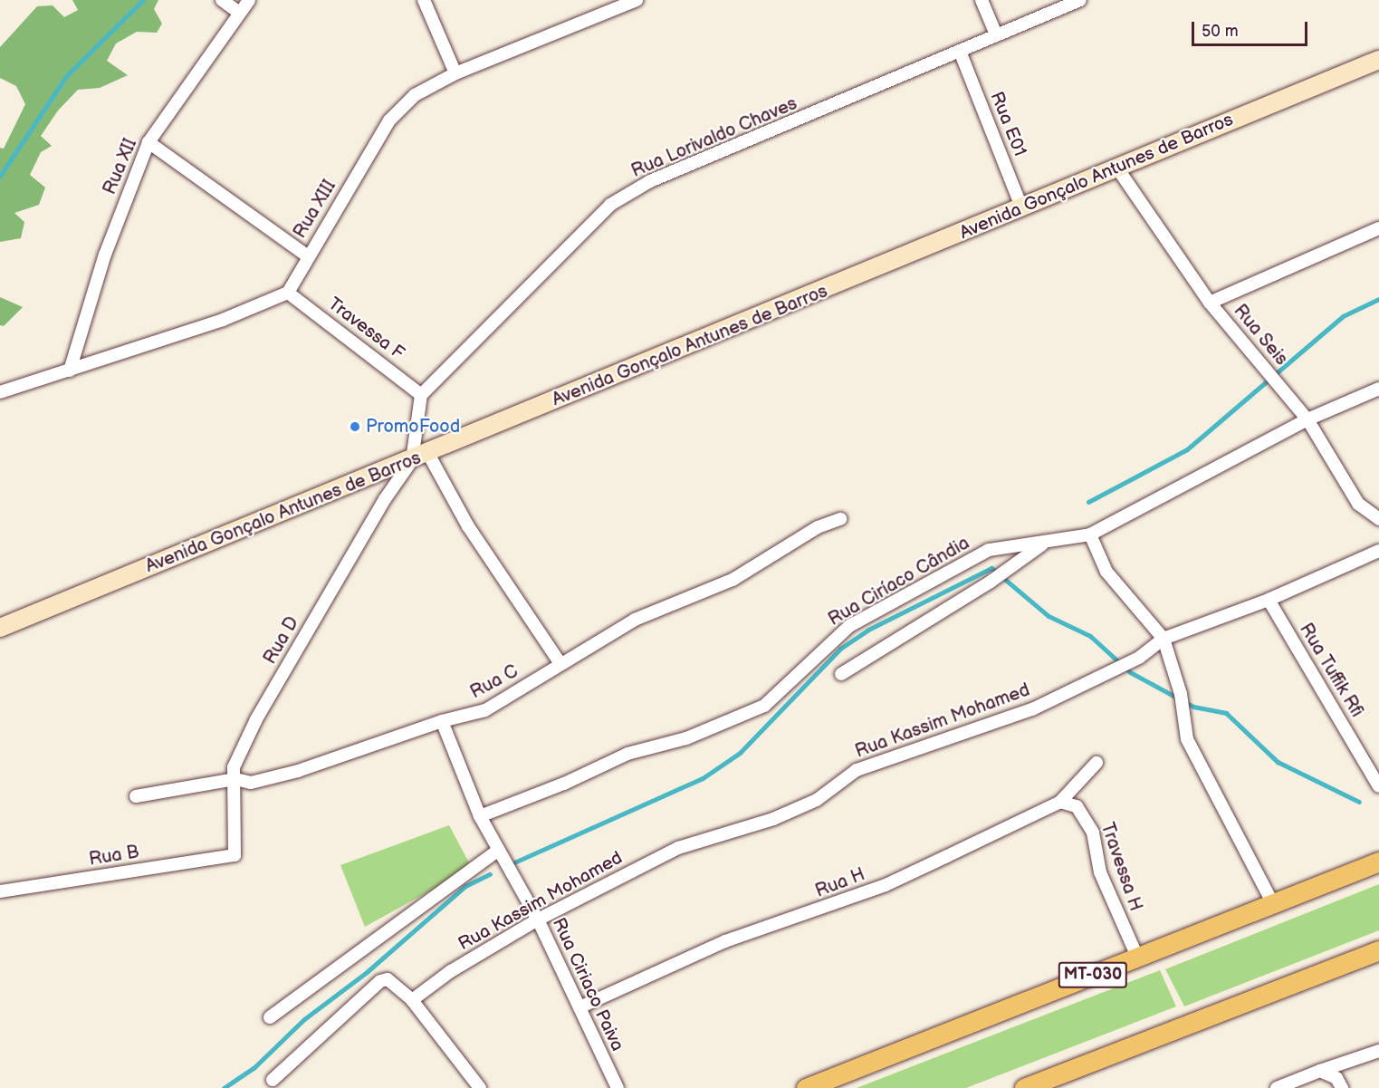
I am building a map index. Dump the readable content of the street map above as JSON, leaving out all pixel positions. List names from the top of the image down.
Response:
{
  "streets": {
    "main road": ["Avenida Gonçalo Antunes de Barros", "MT-030"],
    "street": [
      "Rua E01",
      "Rua Lorivaldo Chaves",
      "Rua XII",
      "Rua XIII",
      "Travessa F",
      "Rua Seis",
      "Rua Ciríaco Cândia",
      "Rua D",
      "Rua Tuffik Rfi",
      "Rua C",
      "Rua Kassim Mohamed",
      "Rua B",
      "Travessa H",
      "Rua H",
      "Rua Ciriaco Paiva"
    ]
  },
  "crossings": [
    ["Rua E01", "Rua Lorivaldo Chaves"],
    ["Rua E01", "Avenida Gonçalo Antunes de Barros"],
    ["Rua Lorivaldo Chaves", "Travessa F"],
    ["Avenida Gonçalo Antunes de Barros", "Rua Seis"],
    ["Avenida Gonçalo Antunes de Barros", "Rua D"],
    ["Rua XIII", "Travessa F"],
    ["Rua Seis", "Rua Ciríaco Cândia"],
    ["Rua Ciríaco Cândia", "Rua Ciriaco Paiva"],
    ["Rua D", "Rua C"],
    ["Rua D", "Rua B"],
    ["Rua Tuffik Rfi", "Rua Kassim Mohamed"],
    ["Rua C", "Rua Ciriaco Paiva"],
    ["Rua Kassim Mohamed", "Rua Ciriaco Paiva"],
    ["Travessa H", "Rua H"],
    ["Travessa H", "MT-030"],
    ["Rua H", "Rua Ciriaco Paiva"]
  ],
  "places": ["PromoFood"],
  "scale_bar": "50 m"
}
